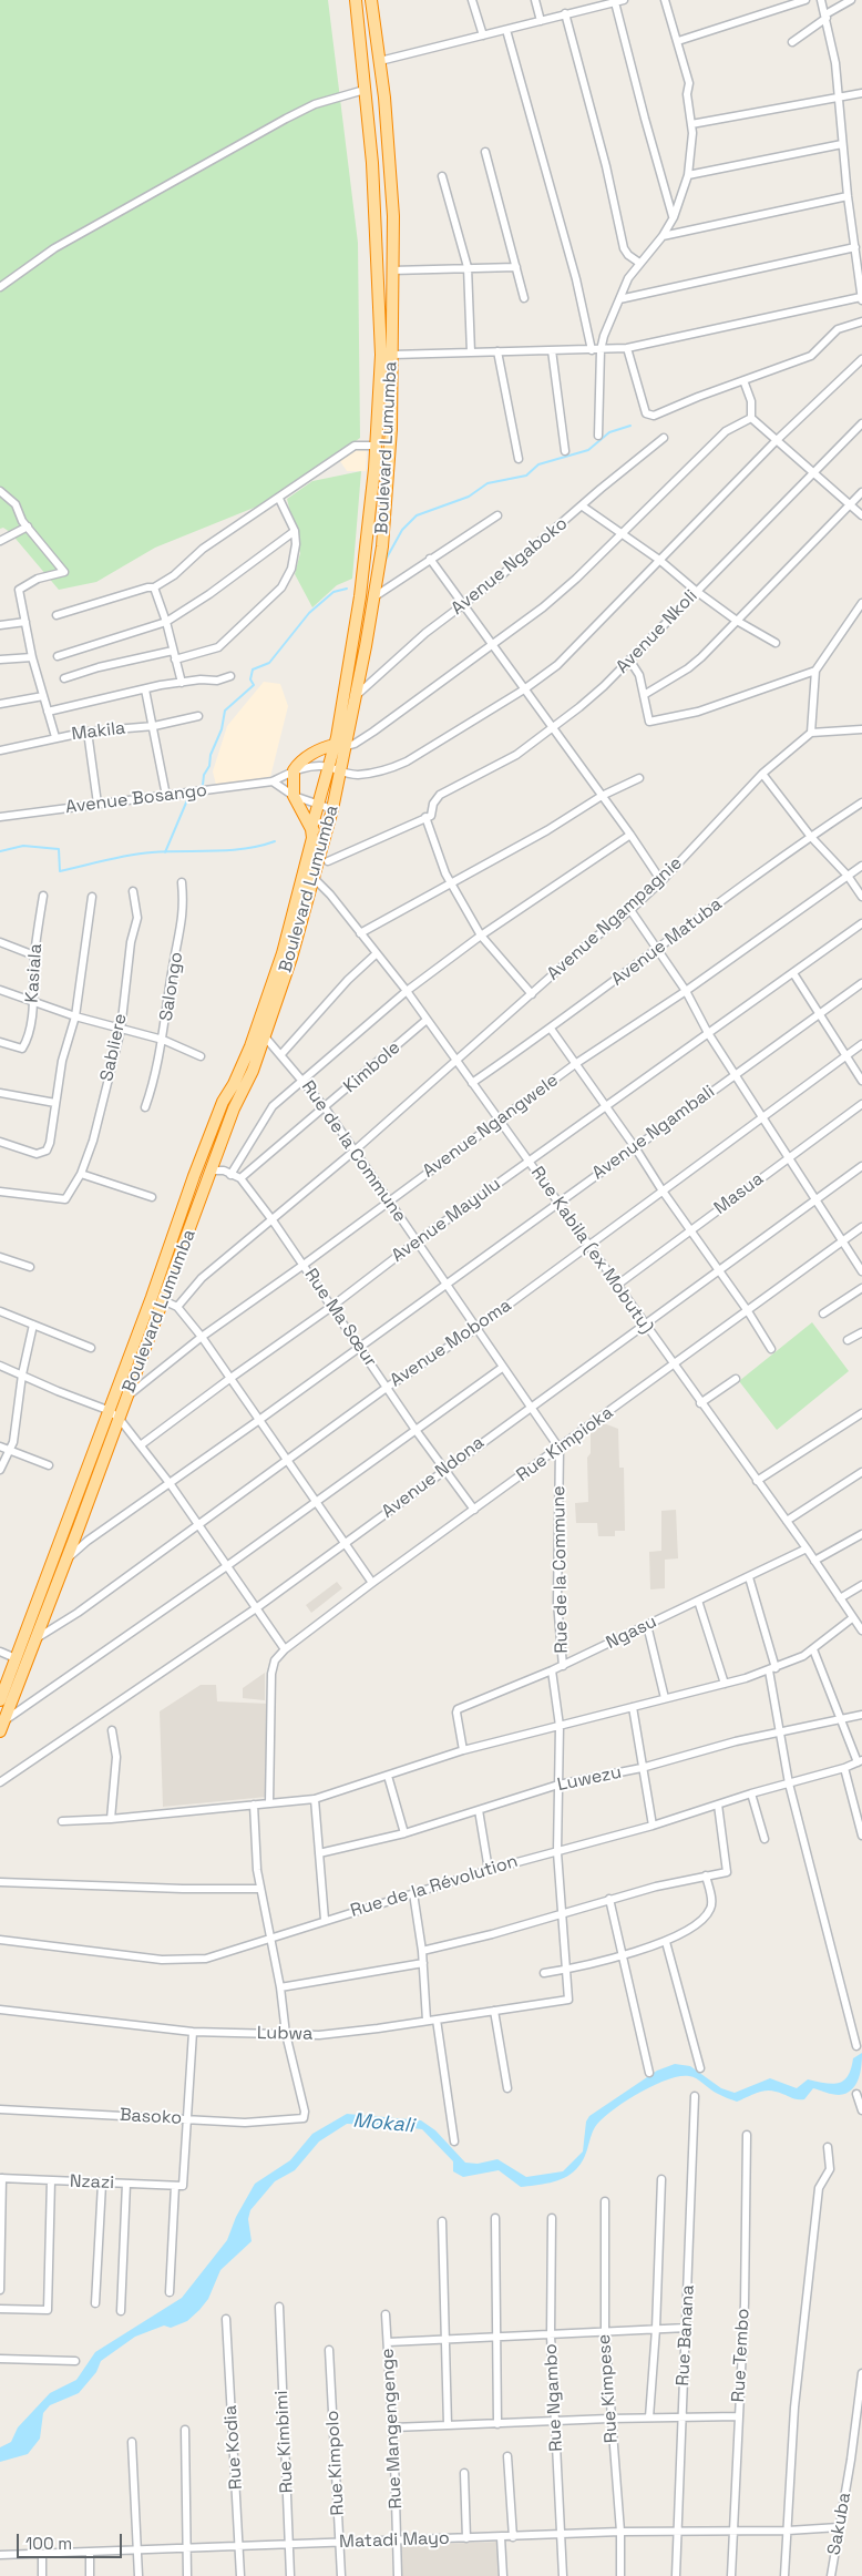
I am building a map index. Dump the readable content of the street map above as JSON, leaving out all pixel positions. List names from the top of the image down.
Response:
{
  "streets": {
    "highway": ["Boulevard Lumumba"],
    "street": [
      "Avenue Ngaboko",
      "Avenue Nkoli",
      "Makila",
      "Avenue Bosango",
      "Avenue Ngampagnie",
      "Avenue Matuba",
      "Kasiala",
      "Salongo",
      "Sabliere",
      "Kimbole",
      "Avenue Ngangwele",
      "Avenue Ngambali",
      "Rue de la Commune",
      "Masua",
      "Avenue Mayulu",
      "Rue Kabila (ex Mobutu)",
      "Rue Ma Sœur",
      "Avenue Moboma",
      "Rue Kimpioka",
      "Avenue Ndona",
      "Ngasu",
      "Luwezu",
      "Rue de la Révolution",
      "Lubwa",
      "Basoko",
      "Nzazi",
      "Rue Banana",
      "Rue Tembo",
      "Rue Kimpese",
      "Rue Ngambo",
      "Rue Mangengenge",
      "Rue Kimbimi",
      "Rue Kodia",
      "Rue Kimpolo",
      "Sakuba",
      "Matadi Mayo"
    ]
  },
  "crossings": [
    ["Boulevard Lumumba", "Avenue Ngaboko"],
    ["Boulevard Lumumba", "Avenue Ngangwele"],
    ["Boulevard Lumumba", "Avenue Ngambali"],
    ["Boulevard Lumumba", "Rue de la Commune"],
    ["Boulevard Lumumba", "Rue Kabila (ex Mobutu)"],
    ["Boulevard Lumumba", "Avenue Moboma"],
    ["Avenue Ngampagnie", "Rue de la Commune"],
    ["Avenue Ngampagnie", "Rue Kabila (ex Mobutu)"],
    ["Avenue Ngampagnie", "Rue Ma Sœur"],
    ["Avenue Matuba", "Rue Kabila (ex Mobutu)"],
    ["Kimbole", "Rue de la Commune"],
    ["Kimbole", "Rue Kabila (ex Mobutu)"],
    ["Kimbole", "Rue Ma Sœur"],
    ["Avenue Ngangwele", "Rue de la Commune"],
    ["Avenue Ngangwele", "Rue Kabila (ex Mobutu)"],
    ["Avenue Ngangwele", "Rue Ma Sœur"],
    ["Avenue Ngambali", "Rue de la Commune"],
    ["Avenue Ngambali", "Rue Kabila (ex Mobutu)"],
    ["Avenue Ngambali", "Rue Ma Sœur"],
    ["Rue de la Commune", "Avenue Mayulu"],
    ["Rue de la Commune", "Avenue Moboma"],
    ["Rue de la Commune", "Rue Kimpioka"],
    ["Rue de la Commune", "Avenue Ndona"],
    ["Rue de la Commune", "Ngasu"],
    ["Masua", "Rue Kabila (ex Mobutu)"],
    ["Avenue Mayulu", "Rue Kabila (ex Mobutu)"],
    ["Avenue Mayulu", "Rue Ma Sœur"],
    ["Rue Kabila (ex Mobutu)", "Avenue Moboma"],
    ["Rue Kabila (ex Mobutu)", "Rue Kimpioka"],
    ["Rue Kabila (ex Mobutu)", "Avenue Ndona"],
    ["Rue Kabila (ex Mobutu)", "Ngasu"],
    ["Rue Ma Sœur", "Avenue Moboma"],
    ["Rue Ma Sœur", "Rue Kimpioka"],
    ["Rue Ma Sœur", "Avenue Ndona"],
    ["Lubwa", "Basoko"],
    ["Basoko", "Nzazi"],
    ["Rue Banana", "Matadi Mayo"],
    ["Rue Tembo", "Matadi Mayo"],
    ["Rue Kimpese", "Matadi Mayo"],
    ["Rue Ngambo", "Matadi Mayo"],
    ["Rue Mangengenge", "Matadi Mayo"],
    ["Rue Kimbimi", "Matadi Mayo"],
    ["Rue Kodia", "Matadi Mayo"],
    ["Rue Kimpolo", "Matadi Mayo"],
    ["Sakuba", "Matadi Mayo"]
  ],
  "water": ["Mokali"],
  "scale_bar": "100 m"
}
